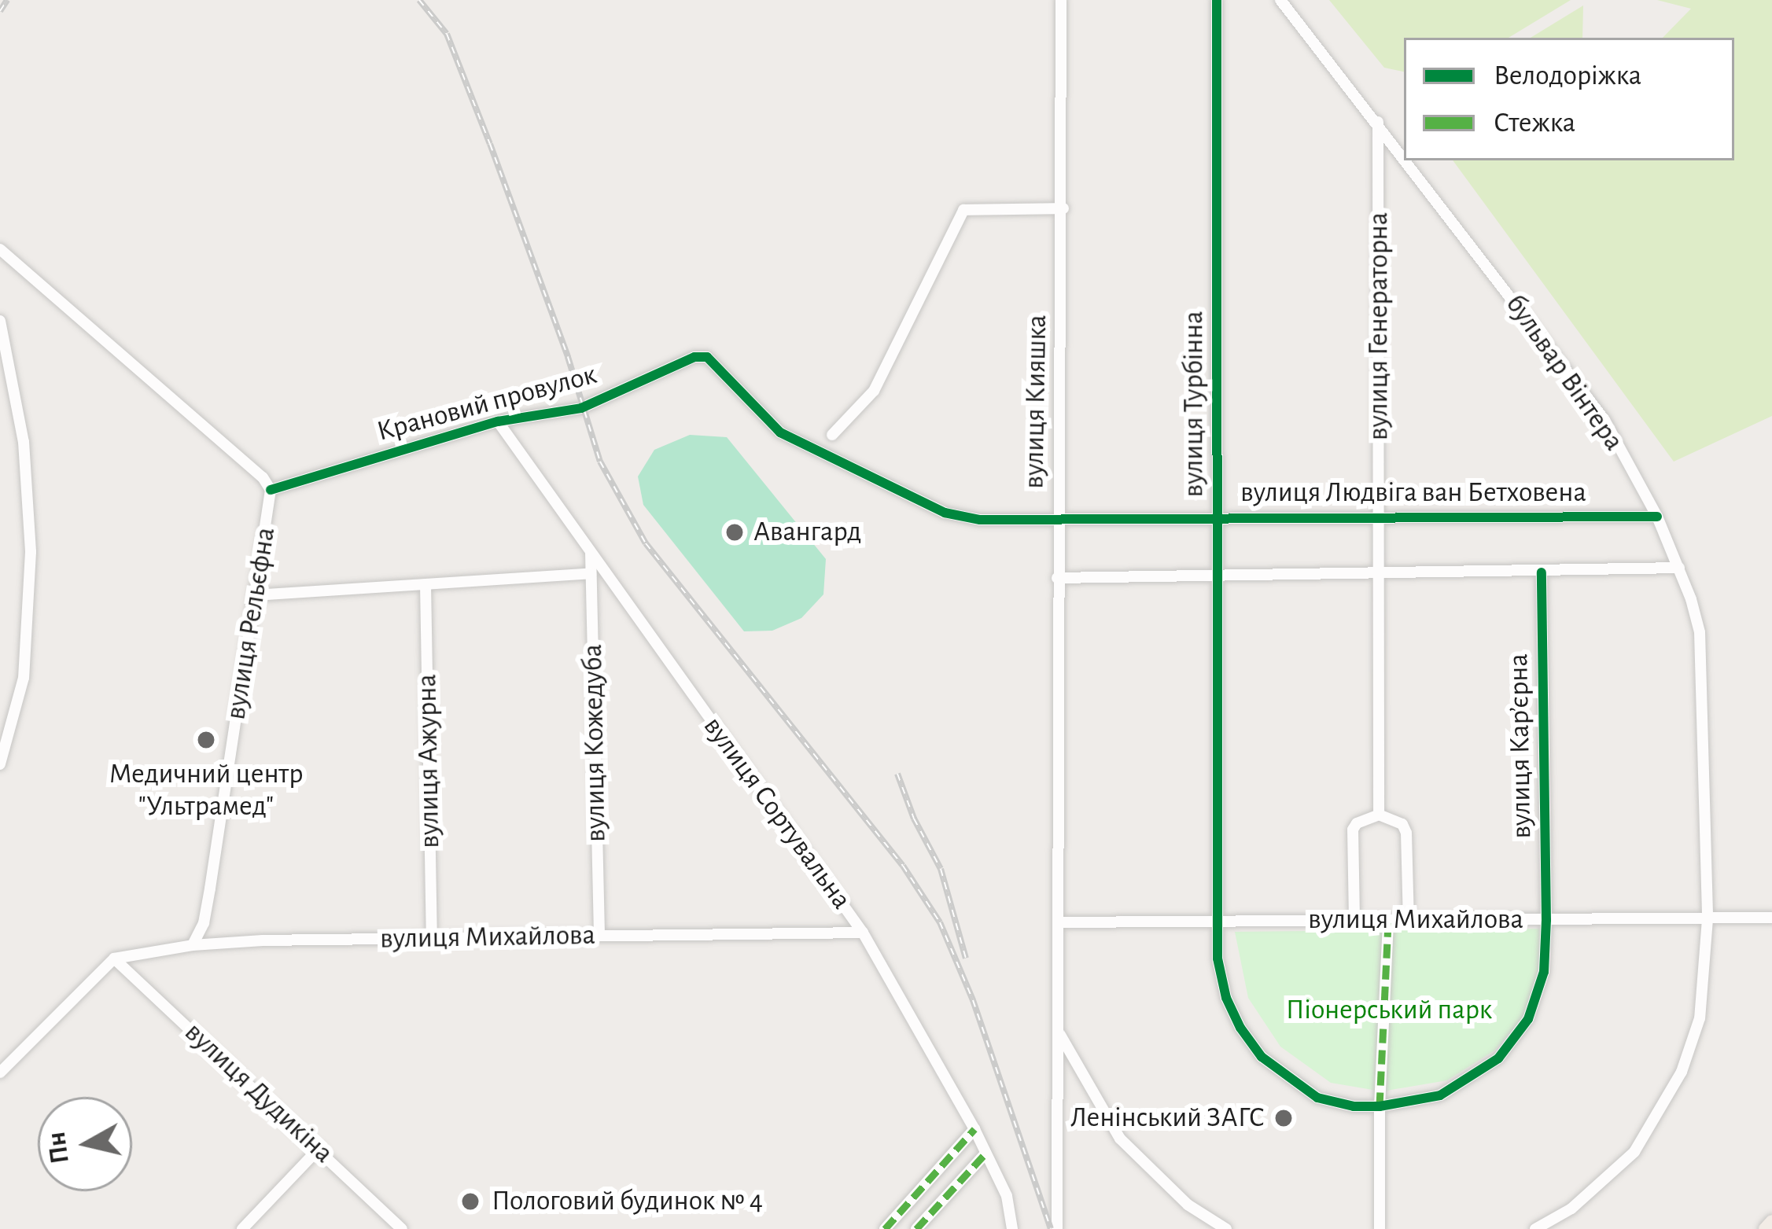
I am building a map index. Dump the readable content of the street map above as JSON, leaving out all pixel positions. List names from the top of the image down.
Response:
{
  "streets": {
    "street": [
      "вулиця Генераторна",
      "бульвар Вінтера",
      "вулиця Кияшка",
      "Крановий провулок",
      "вулиця Турбінна",
      "вулиця Людвіга ван Бетховена",
      "вулиця Рельєфна",
      "вулиця Кожедуба",
      "вулиця Кар’єрна",
      "вулиця Ажурна",
      "вулиця Сортувальна",
      "вулиця Михайлова",
      "вулиця Дудикіна"
    ]
  },
  "crossings": [
    ["вулиця Генераторна", "бульвар Вінтера"],
    ["вулиця Генераторна", "вулиця Людвіга ван Бетховена"],
    ["бульвар Вінтера", "вулиця Людвіга ван Бетховена"],
    ["бульвар Вінтера", "вулиця Михайлова"],
    ["вулиця Кияшка", "Крановий провулок"],
    ["вулиця Кияшка", "вулиця Людвіга ван Бетховена"],
    ["вулиця Кияшка", "вулиця Михайлова"],
    ["Крановий провулок", "вулиця Людвіга ван Бетховена"],
    ["Крановий провулок", "вулиця Рельєфна"],
    ["Крановий провулок", "вулиця Сортувальна"],
    ["вулиця Турбінна", "вулиця Людвіга ван Бетховена"],
    ["вулиця Турбінна", "вулиця Кар’єрна"],
    ["вулиця Турбінна", "вулиця Михайлова"],
    ["вулиця Рельєфна", "вулиця Михайлова"],
    ["вулиця Кожедуба", "вулиця Сортувальна"],
    ["вулиця Кожедуба", "вулиця Михайлова"],
    ["вулиця Кар’єрна", "вулиця Михайлова"],
    ["вулиця Ажурна", "вулиця Михайлова"],
    ["вулиця Сортувальна", "вулиця Михайлова"],
    ["вулиця Михайлова", "вулиця Дудикіна"]
  ],
  "parks": ["Піонерський парк"],
  "places": [
    "Авангард",
    "Медичний центр \"Ультрамед\"",
    "Ленінський ЗАГС",
    "Пологовий будинок № 4"
  ],
  "legend": ["Велодоріжка", "Стежка"],
  "north": "left"
}
